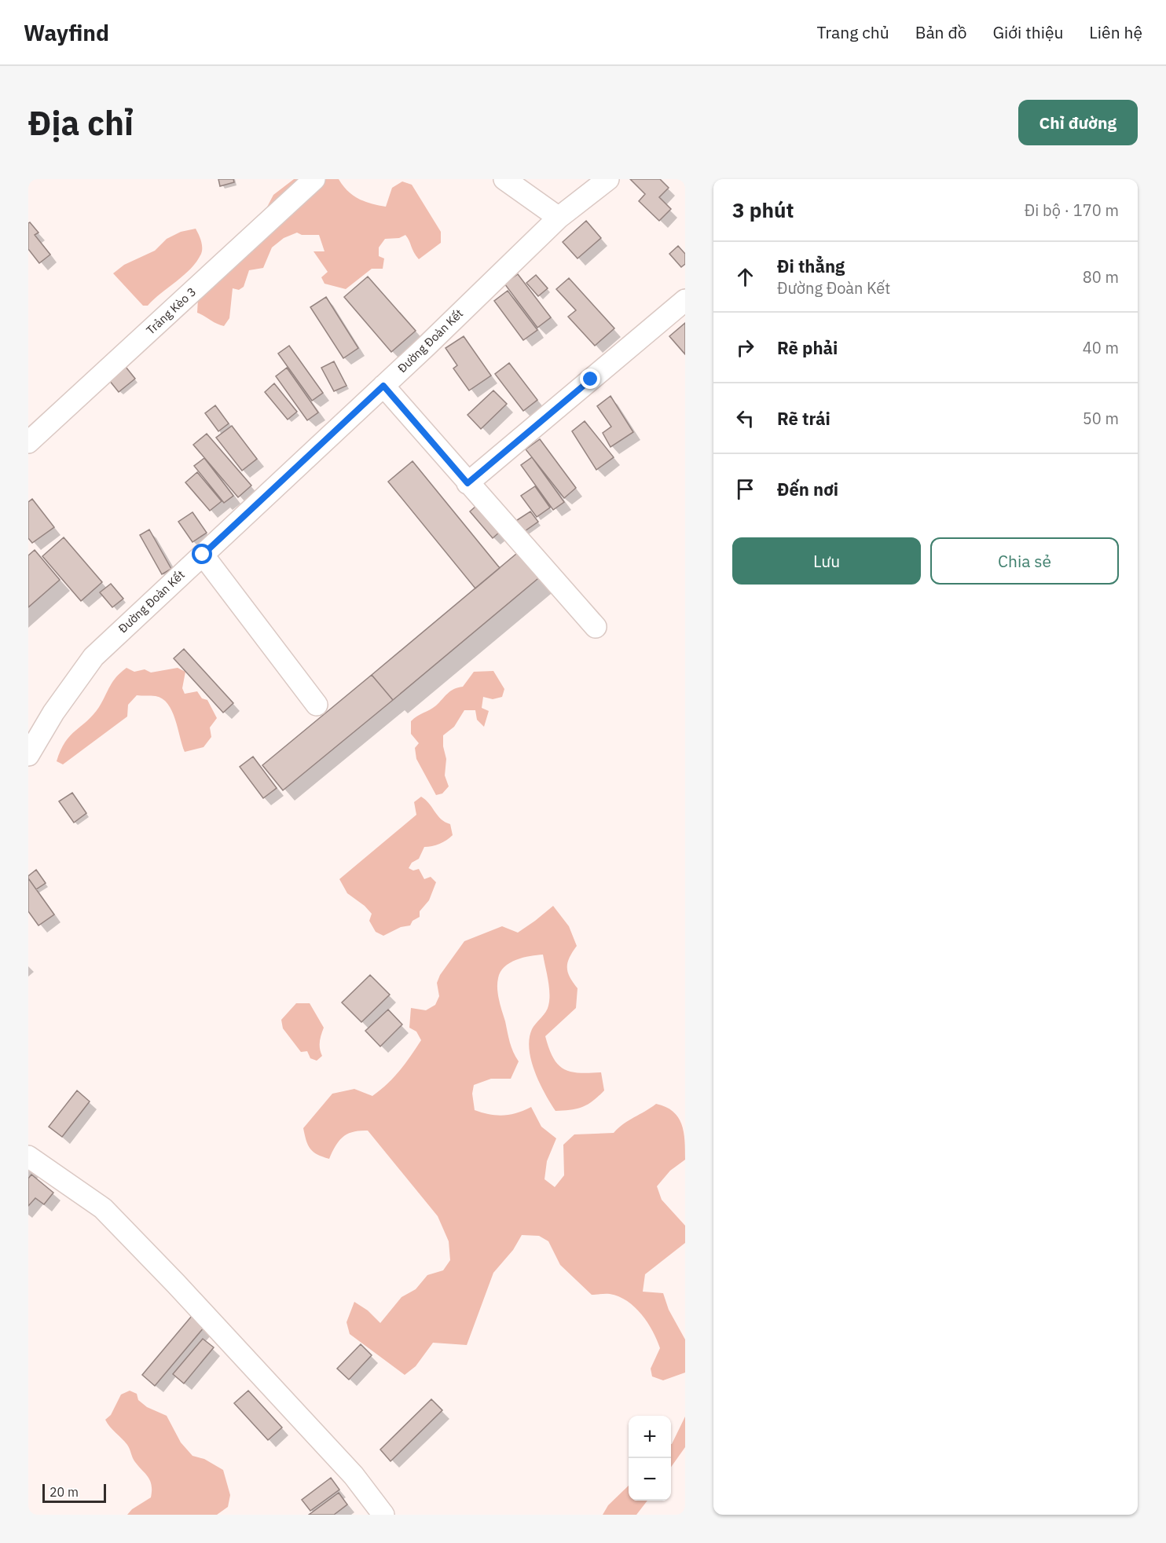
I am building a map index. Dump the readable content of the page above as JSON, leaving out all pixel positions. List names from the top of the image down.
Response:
{
  "streets": {
    "street": ["Trảng Kèo 3", "Đường Đoàn Kết"]
  },
  "scale_bar": "20 m",
  "page": {
    "header": "Wayfind",
    "nav": [
      "Trang chủ",
      "Bản đồ",
      "Giới thiệu",
      "Liên hệ"
    ],
    "buttons": [
      "Chỉ đường",
      ["Lưu", "Chia sẻ"]
    ],
    "title": "Địa chỉ",
    "heading": ["3 phút", "Đi bộ · 170 m"],
    "list": [
      ["Đi thẳng", "Đường Đoàn Kết", "80 m"],
      ["Rẽ phải", "40 m"],
      ["Rẽ trái", "50 m"],
      "Đến nơi"
    ],
    "map_buttons": ["+", "−"],
    "scale": "20 m"
  }
}
